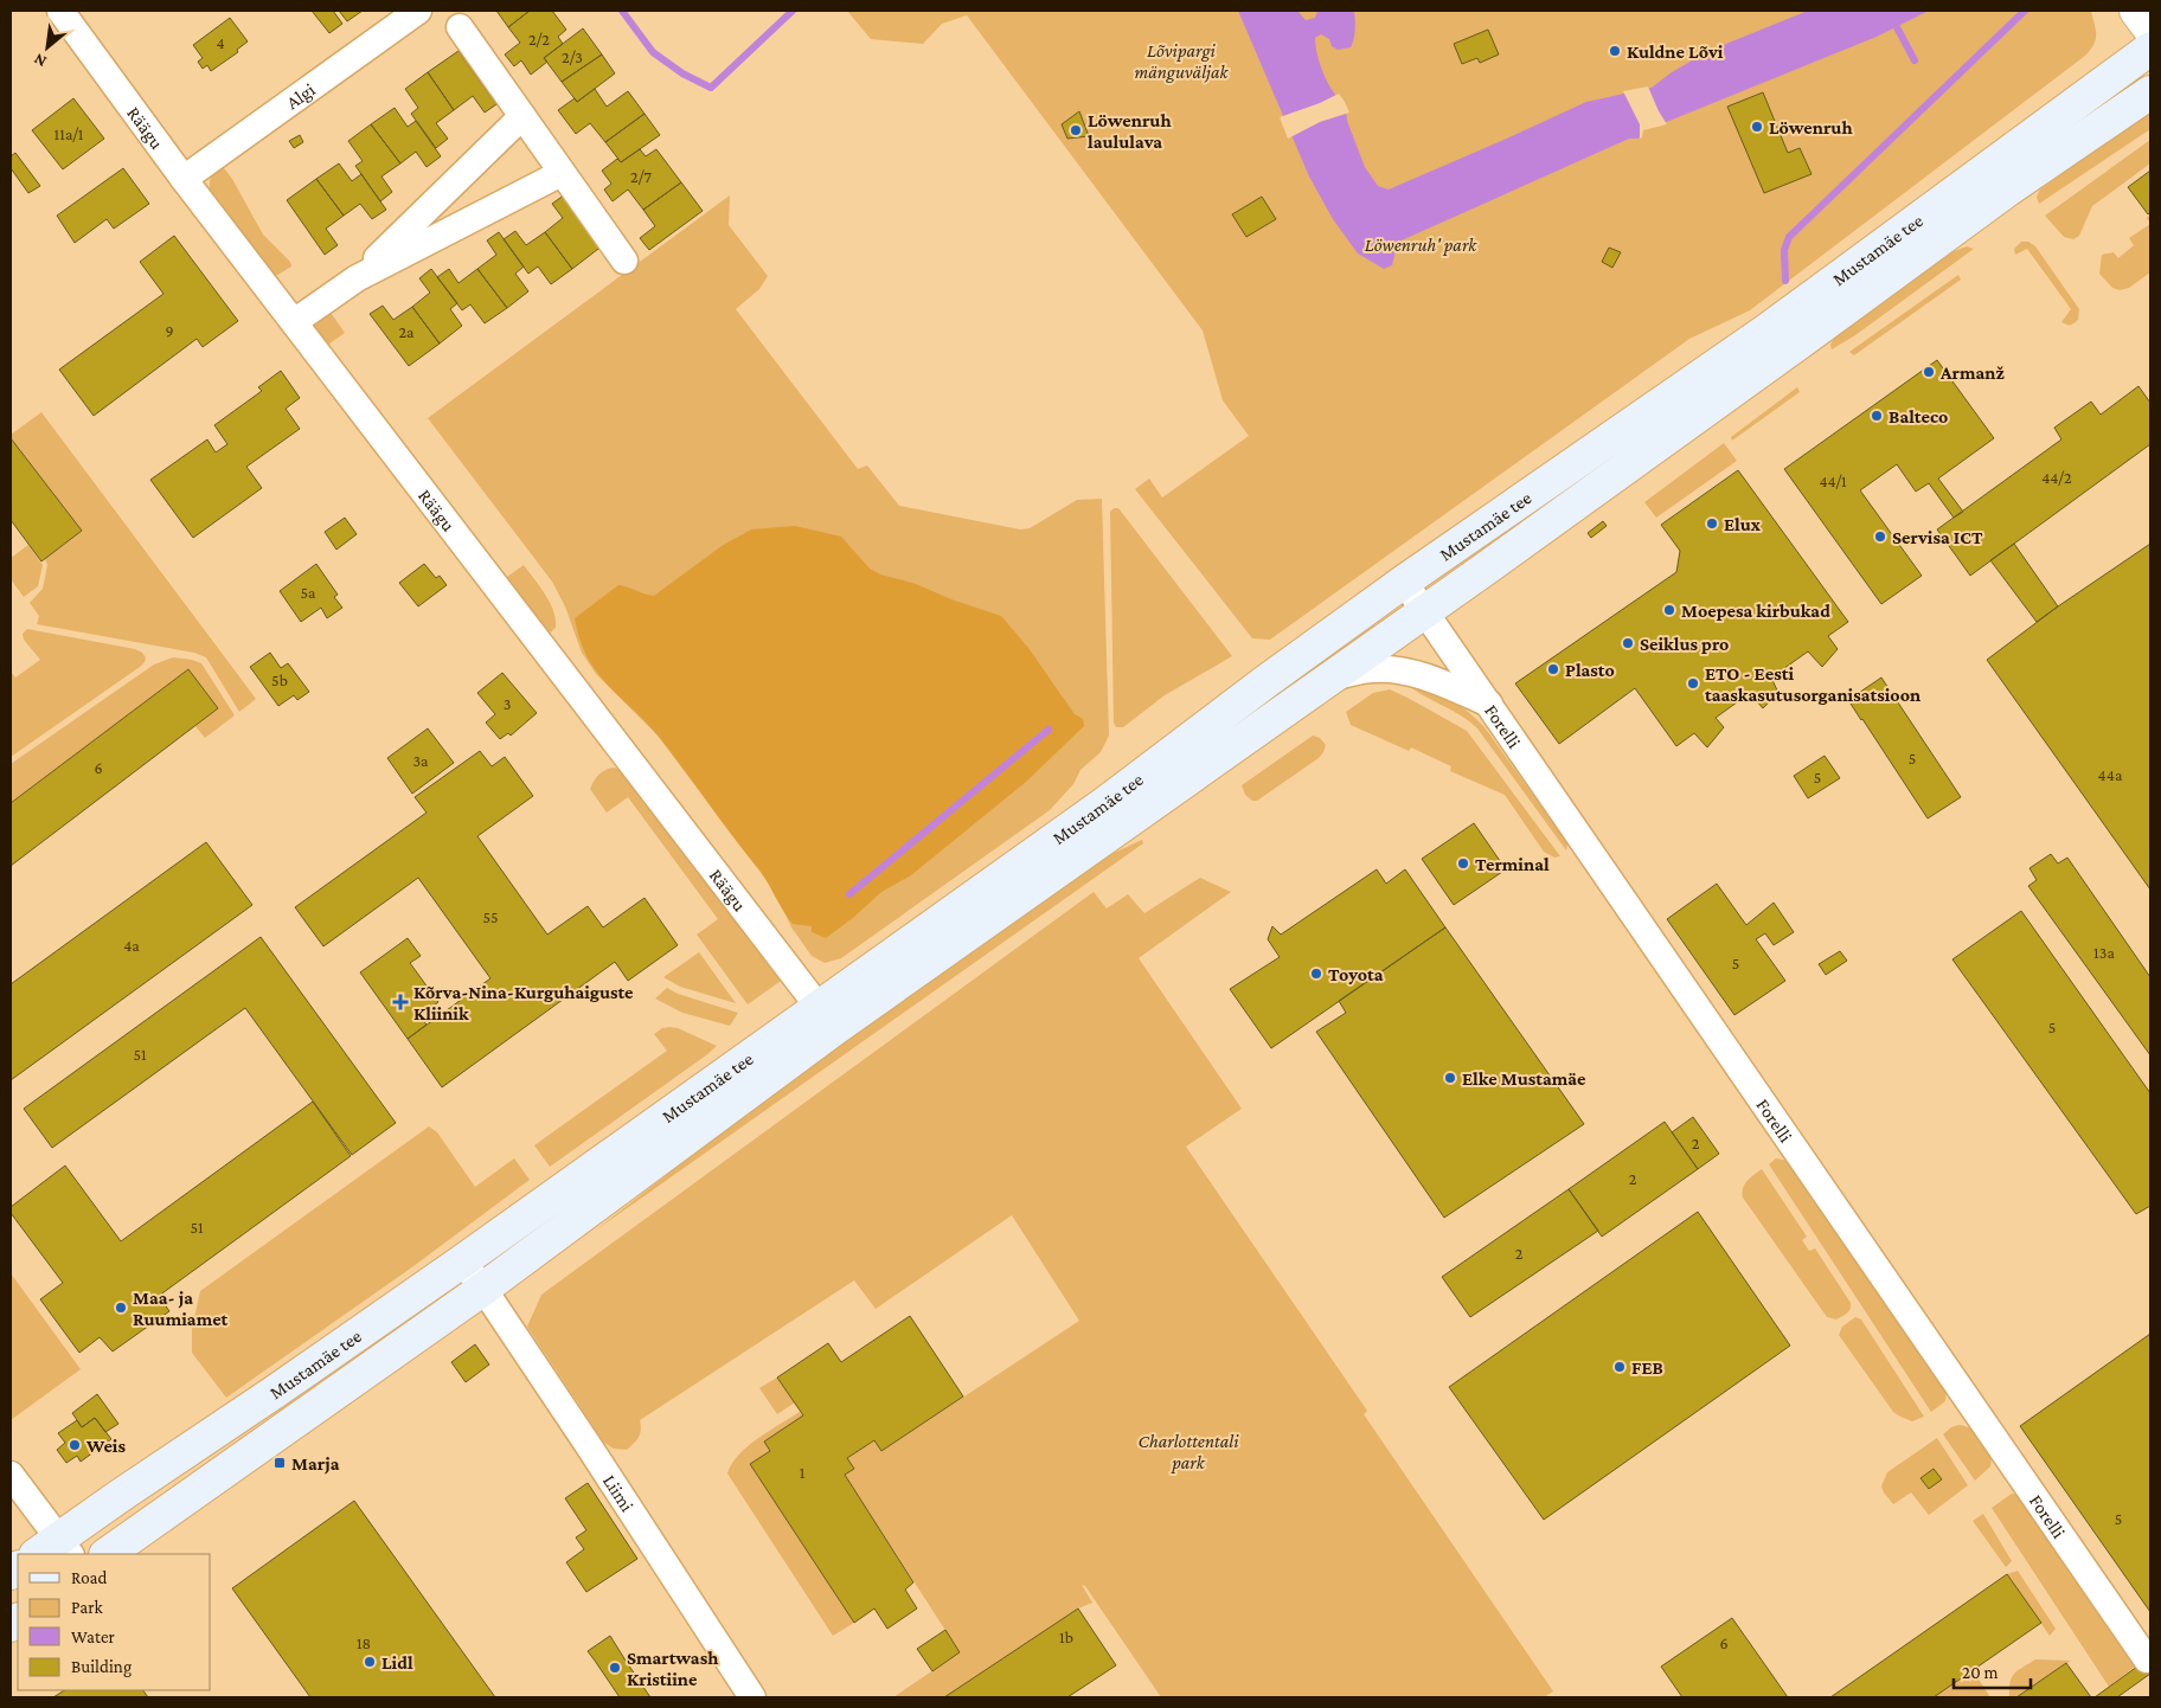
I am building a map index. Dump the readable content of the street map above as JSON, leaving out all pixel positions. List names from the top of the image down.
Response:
{
  "streets": {
    "main road": ["Mustamäe tee"],
    "street": [
      "Algi",
      "Räägu",
      "Forelli",
      "Liimi"
    ]
  },
  "crossings": [
    ["Algi", "Räägu"],
    ["Räägu", "Mustamäe tee"],
    ["Mustamäe tee", "Forelli"],
    ["Mustamäe tee", "Liimi"]
  ],
  "parks": ["Lõvipargi mänguväljak", "Löwenruh' park", "Charlottentali park"],
  "places": {
    "other": [
      "Kuldne Lõvi",
      "Löwenruh",
      "Löwenruh laululava",
      "Armanž",
      "Balteco",
      "Elux",
      "Servisa ICT",
      "Moepesa kirbukad",
      "Seiklus pro",
      "Plasto",
      "ETO - Eesti taaskasutusorganisatsioon",
      "Terminal",
      "Toyota",
      "Elke Mustamäe",
      "Maa- ja Ruumiamet",
      "FEB",
      "Weis",
      "Lidl",
      "Smartwash Kristiine"
    ],
    "health": ["Kõrva-Nina-Kurguhaiguste Kliinik"],
    "transit": ["Marja"]
  },
  "house_numbers": [
    "2/2",
    "4",
    "2/3",
    "11a/1",
    "2/7",
    "9",
    "2a",
    "44/2",
    "44/1",
    "5a",
    "5b",
    "3",
    "5",
    "3a",
    "6",
    "44a",
    "5",
    "55",
    "4a",
    "13a",
    "5",
    "5",
    "51",
    "2",
    "2",
    "51",
    "2",
    "1",
    "5",
    "1b",
    "18",
    "6"
  ],
  "legend": [
    "Road",
    "Park",
    "Water",
    "Building"
  ],
  "scale_bar": "20 m",
  "north": "bottom left"
}
